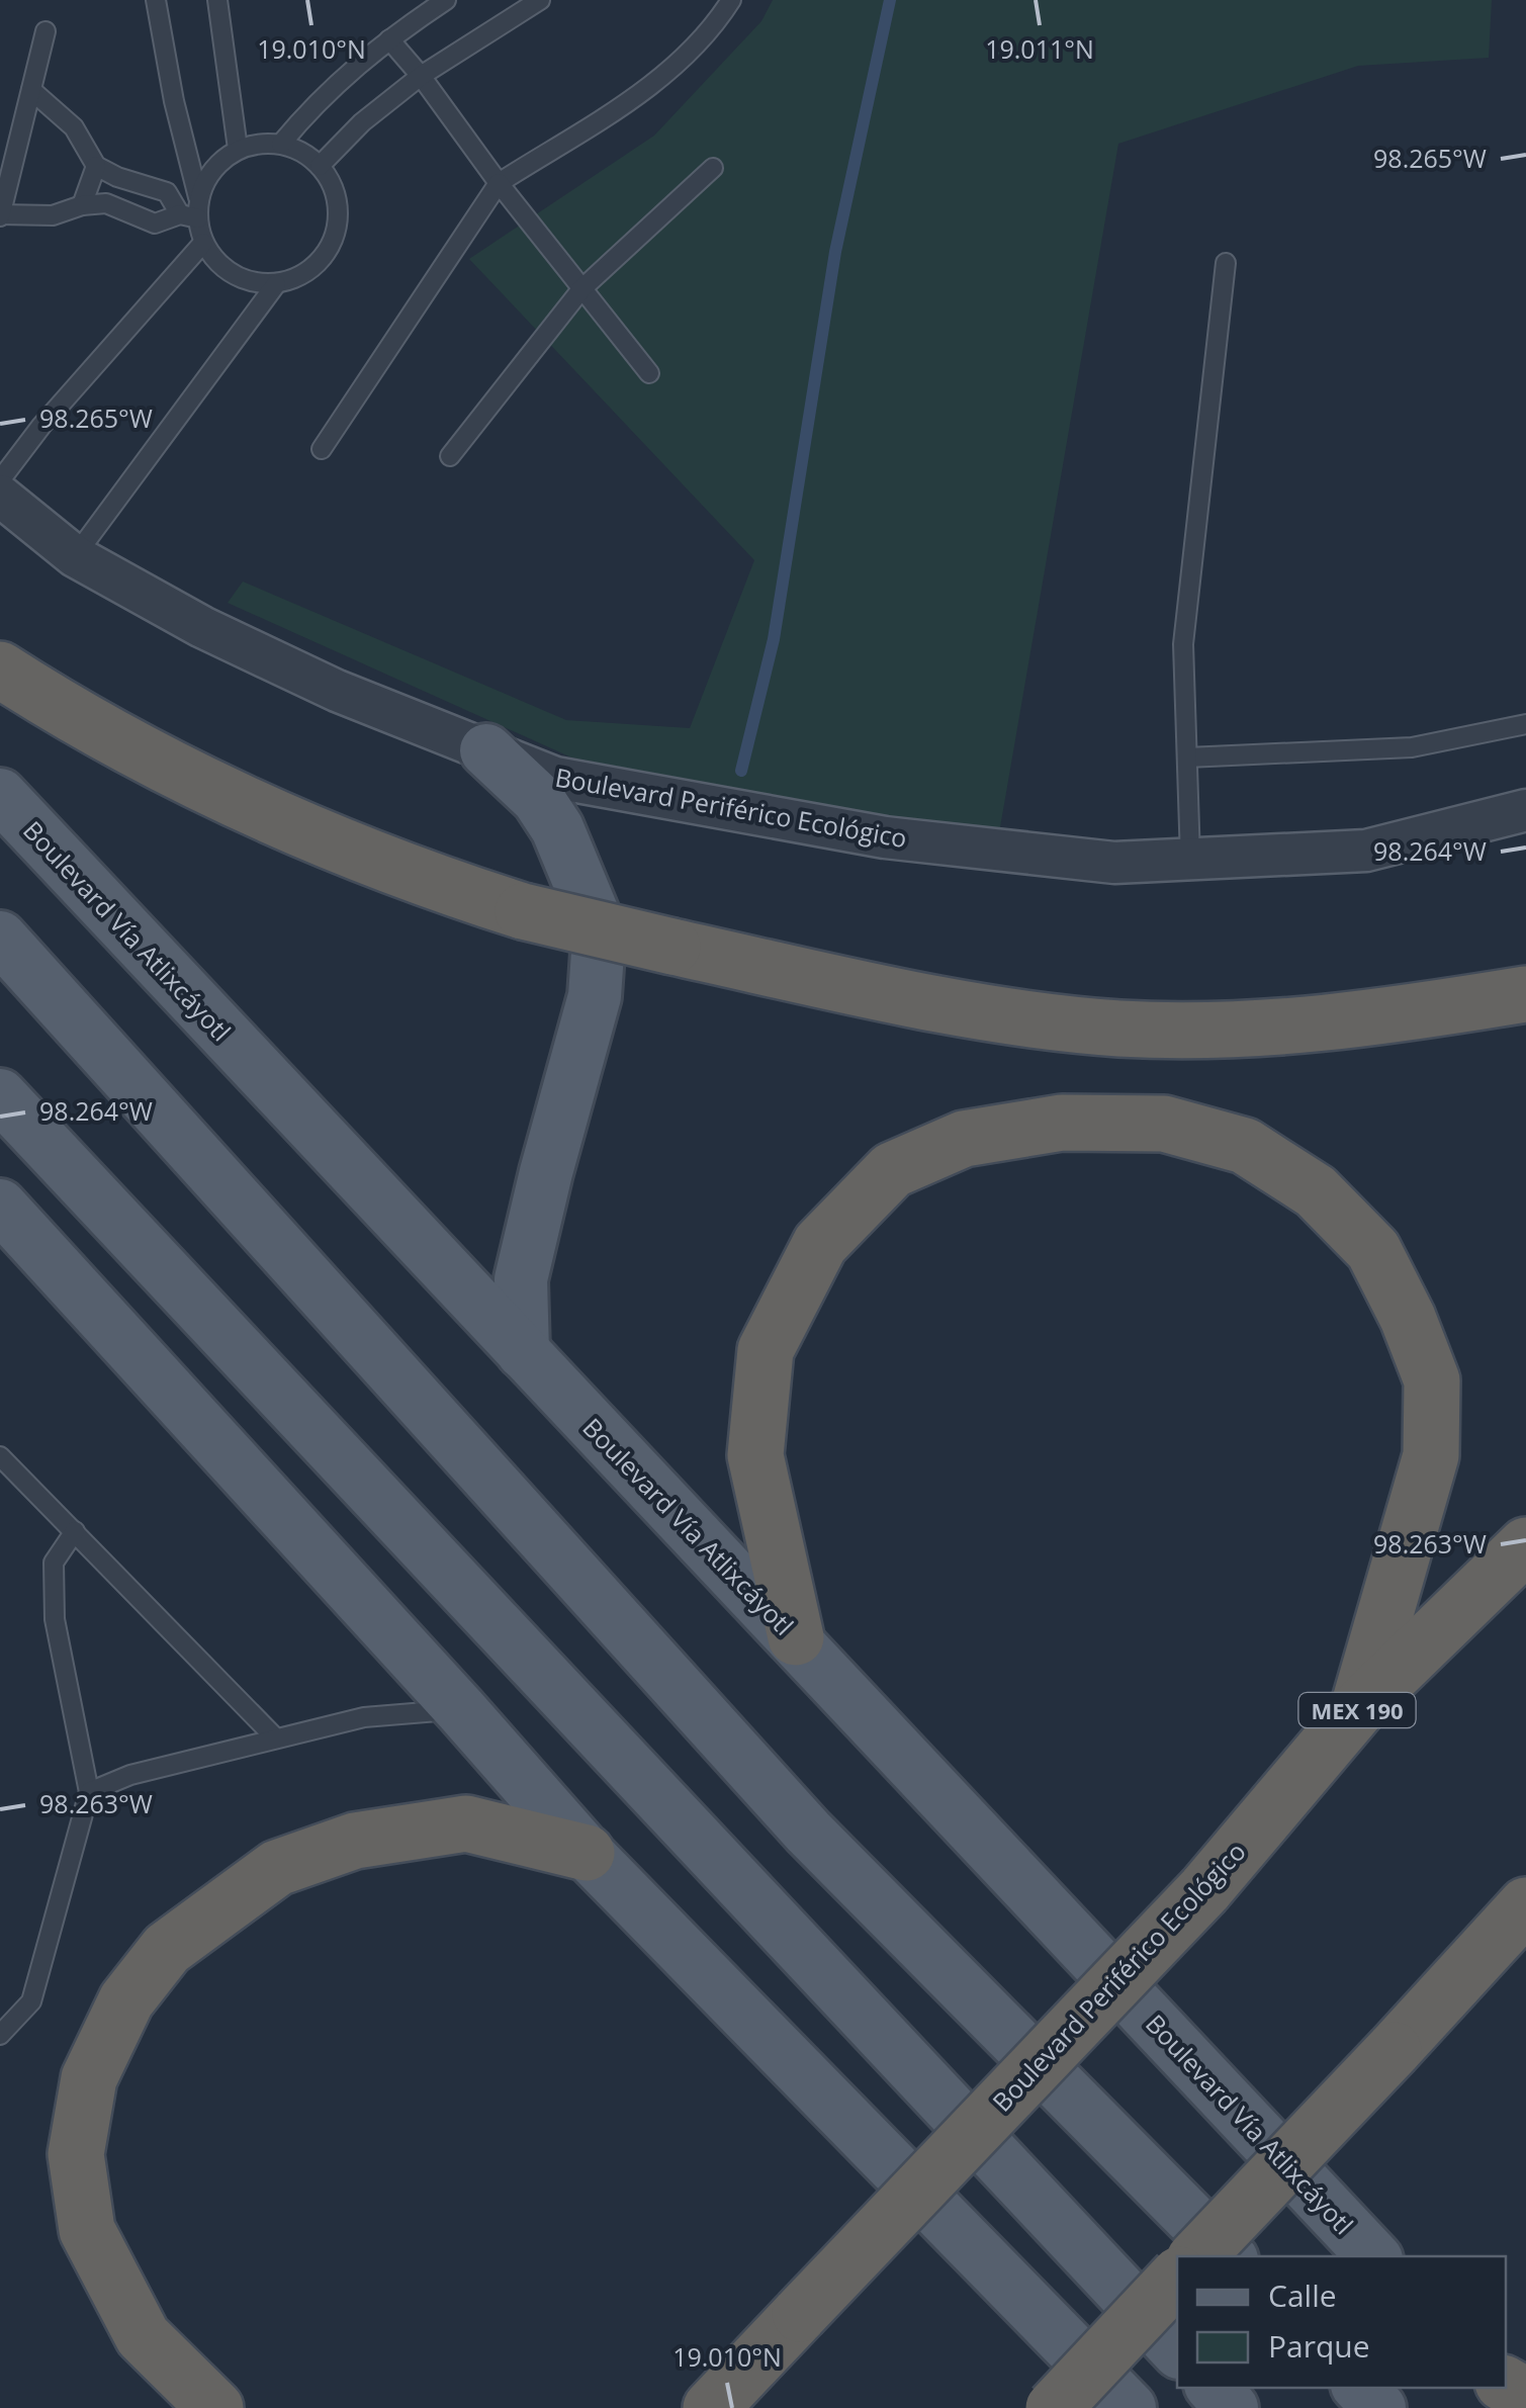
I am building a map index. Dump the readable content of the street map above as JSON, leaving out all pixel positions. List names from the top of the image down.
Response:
{
  "streets": {
    "highway": ["Boulevard Periférico Ecológico", "MEX 190"],
    "main road": ["Boulevard Vía Atlixcáyotl"]
  },
  "legend": ["Calle", "Parque"],
  "coordinates": [
    "19.010°N",
    "19.011°N",
    "98.265°W",
    "98.264°W",
    "98.263°W"
  ]
}
